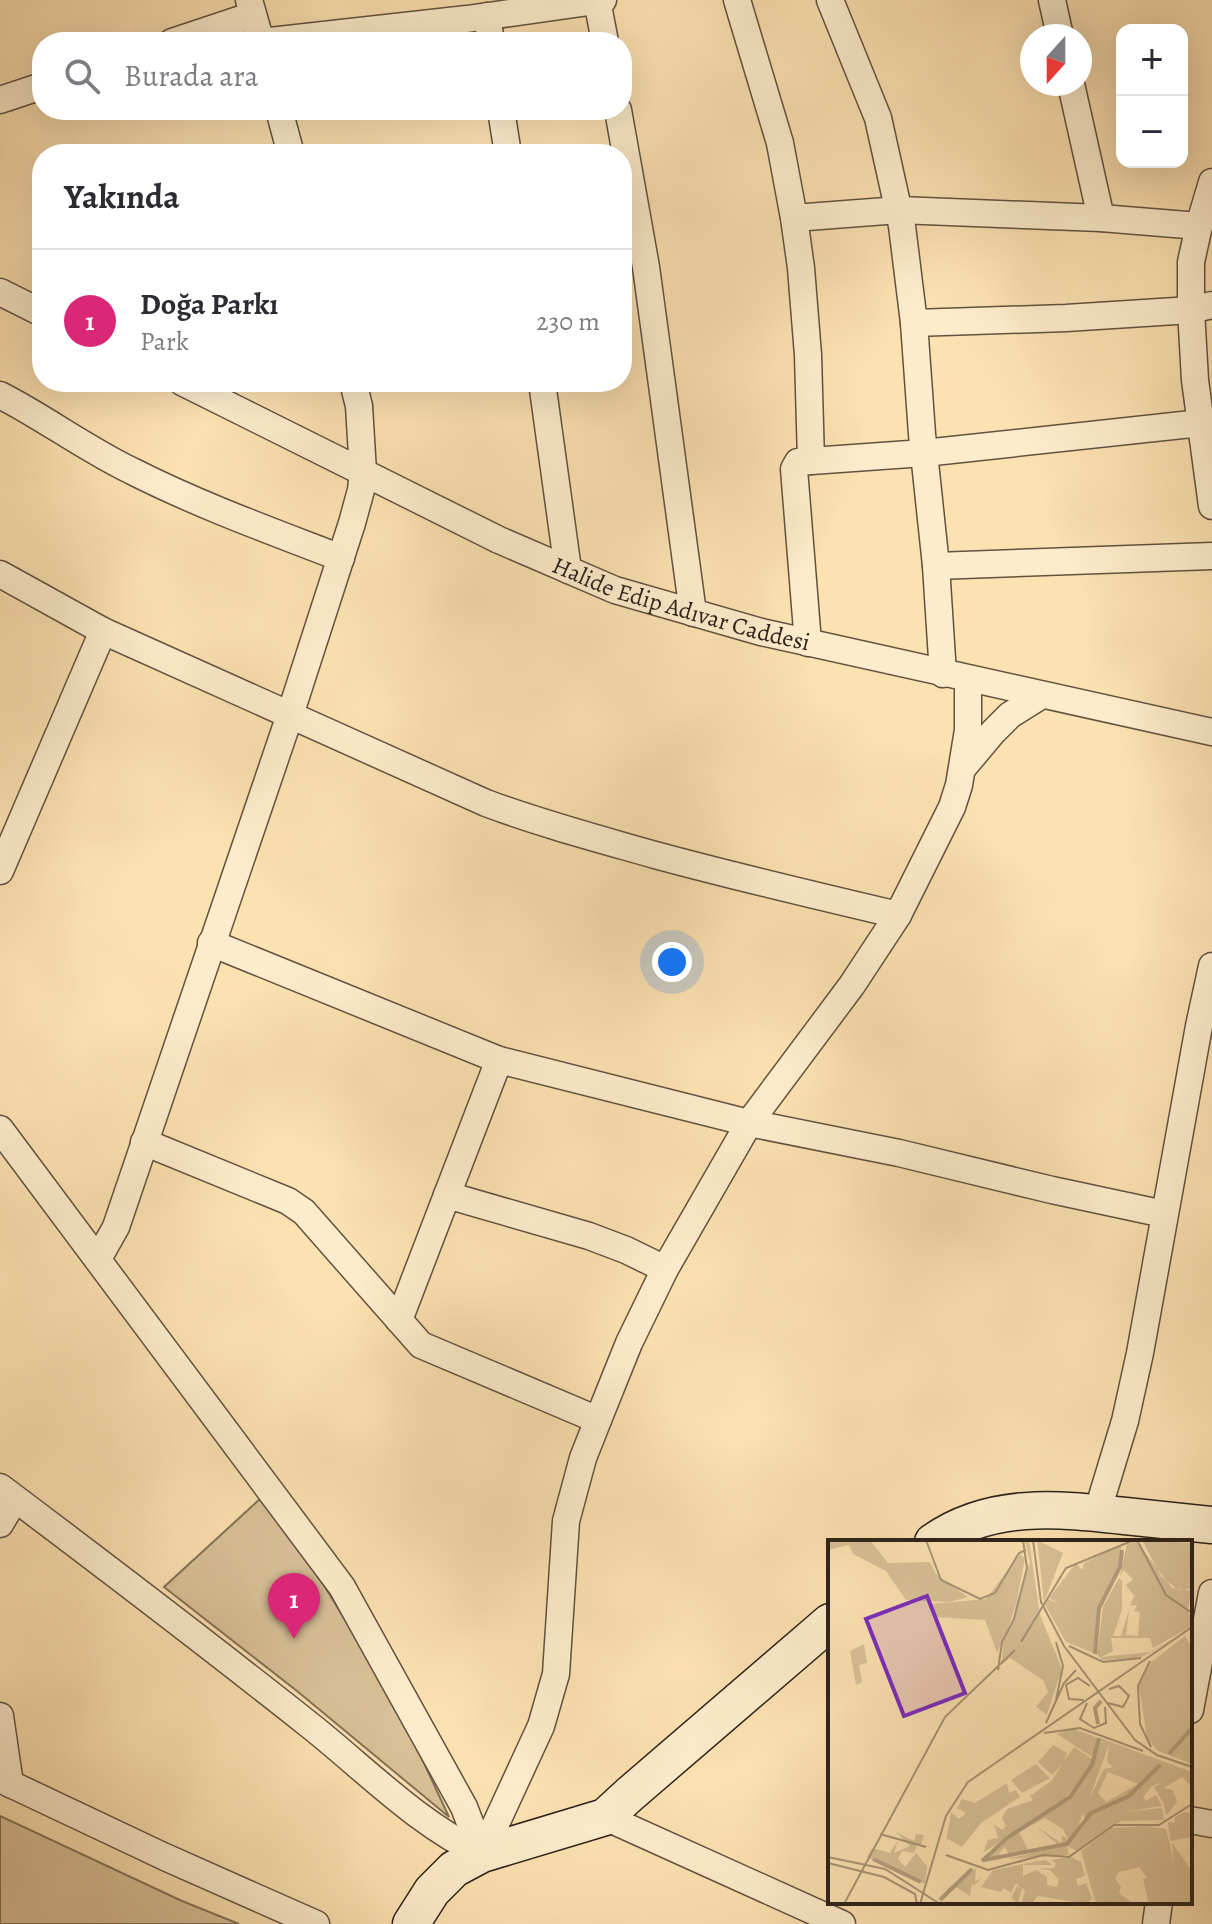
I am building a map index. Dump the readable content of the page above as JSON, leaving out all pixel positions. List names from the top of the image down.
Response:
{
  "streets": {
    "street": ["Halide Edip Adıvar Caddesi"]
  },
  "north": "bottom",
  "page": {
    "map_buttons": ["+", "−"],
    "search": "Burada ara",
    "heading": "Yakında",
    "list": [
      {
        "mark": "1",
        "name": "Doğa Parkı",
        "note": "Park",
        "value": "230 m"
      }
    ],
    "pins": "1"
  }
}
